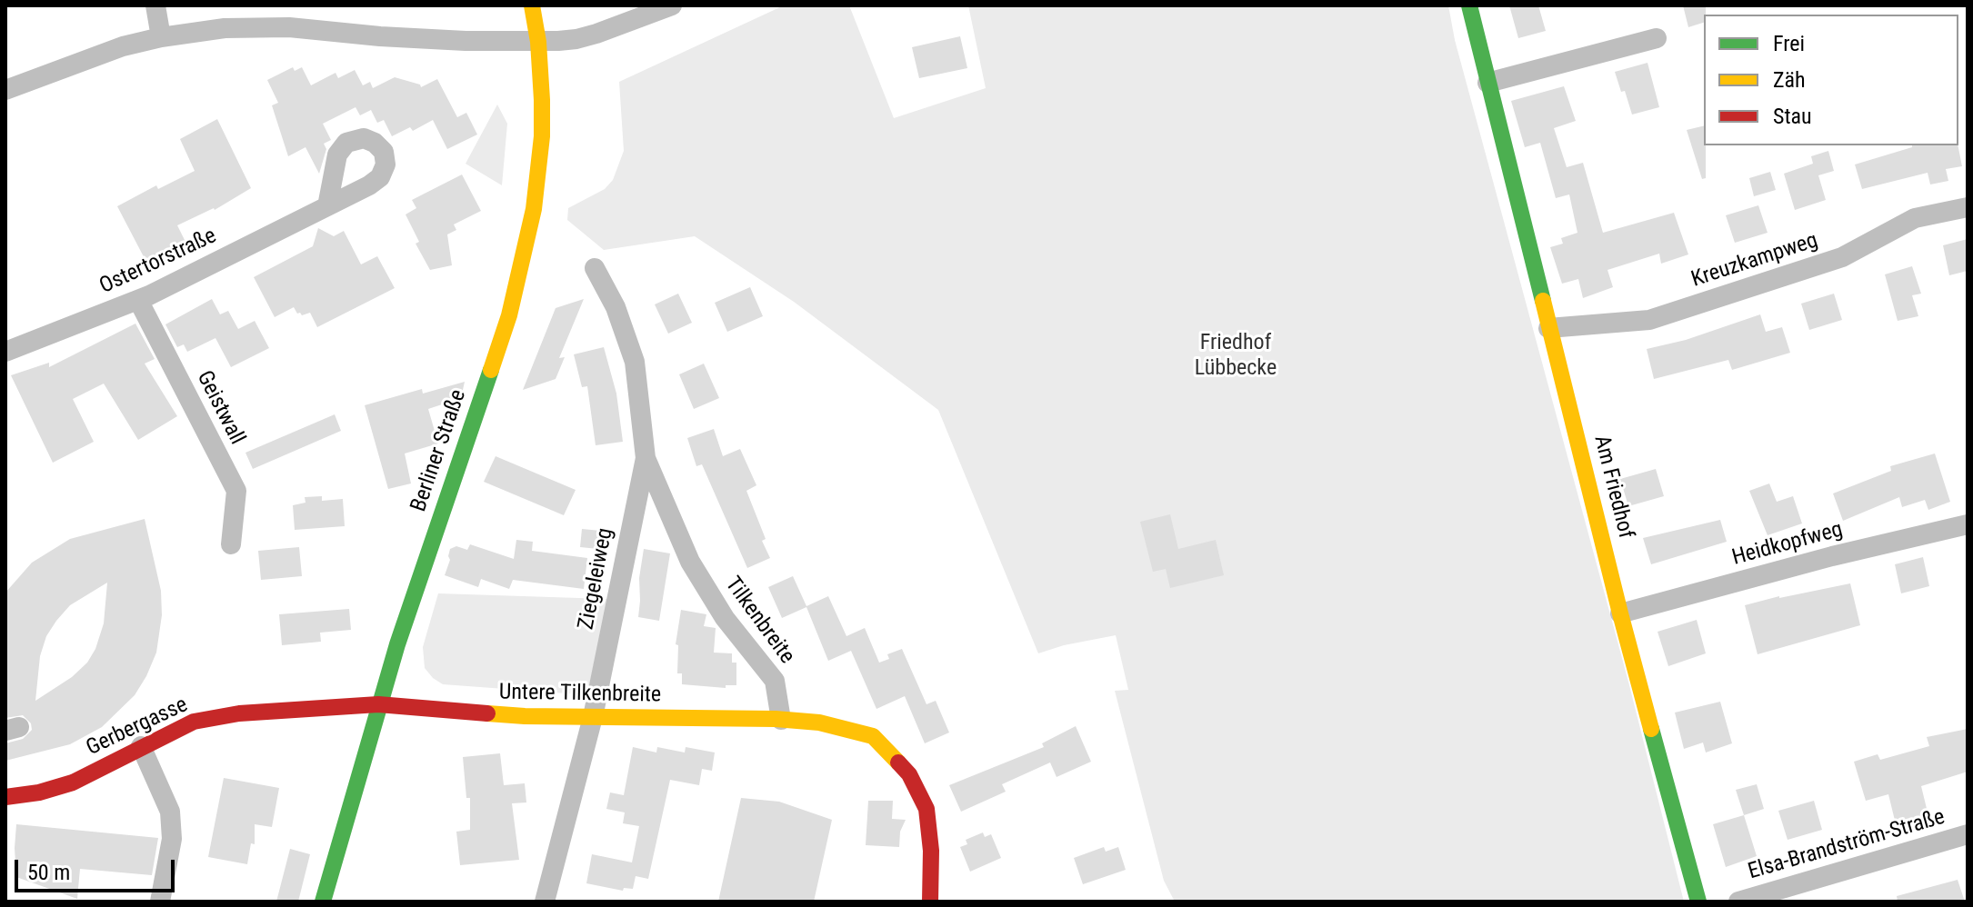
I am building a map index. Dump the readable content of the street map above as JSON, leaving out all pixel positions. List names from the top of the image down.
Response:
{
  "streets": {
    "street": [
      "Kreuzkampweg",
      "Ostertorstraße",
      "Geistwall",
      "Berliner Straße",
      "Am Friedhof",
      "Heidkopfweg",
      "Ziegeleiweg",
      "Tilkenbreite",
      "Untere Tilkenbreite",
      "Gerbergasse",
      "Elsa-Brandström-Straße"
    ]
  },
  "crossings": [
    ["Kreuzkampweg", "Am Friedhof"],
    ["Ostertorstraße", "Geistwall"],
    ["Berliner Straße", "Untere Tilkenbreite"],
    ["Berliner Straße", "Gerbergasse"],
    ["Am Friedhof", "Heidkopfweg"],
    ["Ziegeleiweg", "Tilkenbreite"],
    ["Ziegeleiweg", "Untere Tilkenbreite"],
    ["Tilkenbreite", "Untere Tilkenbreite"],
    ["Untere Tilkenbreite", "Gerbergasse"]
  ],
  "parks": ["Friedhof Lübbecke"],
  "legend": ["Frei", "Zäh", "Stau"],
  "scale_bar": "50 m"
}
